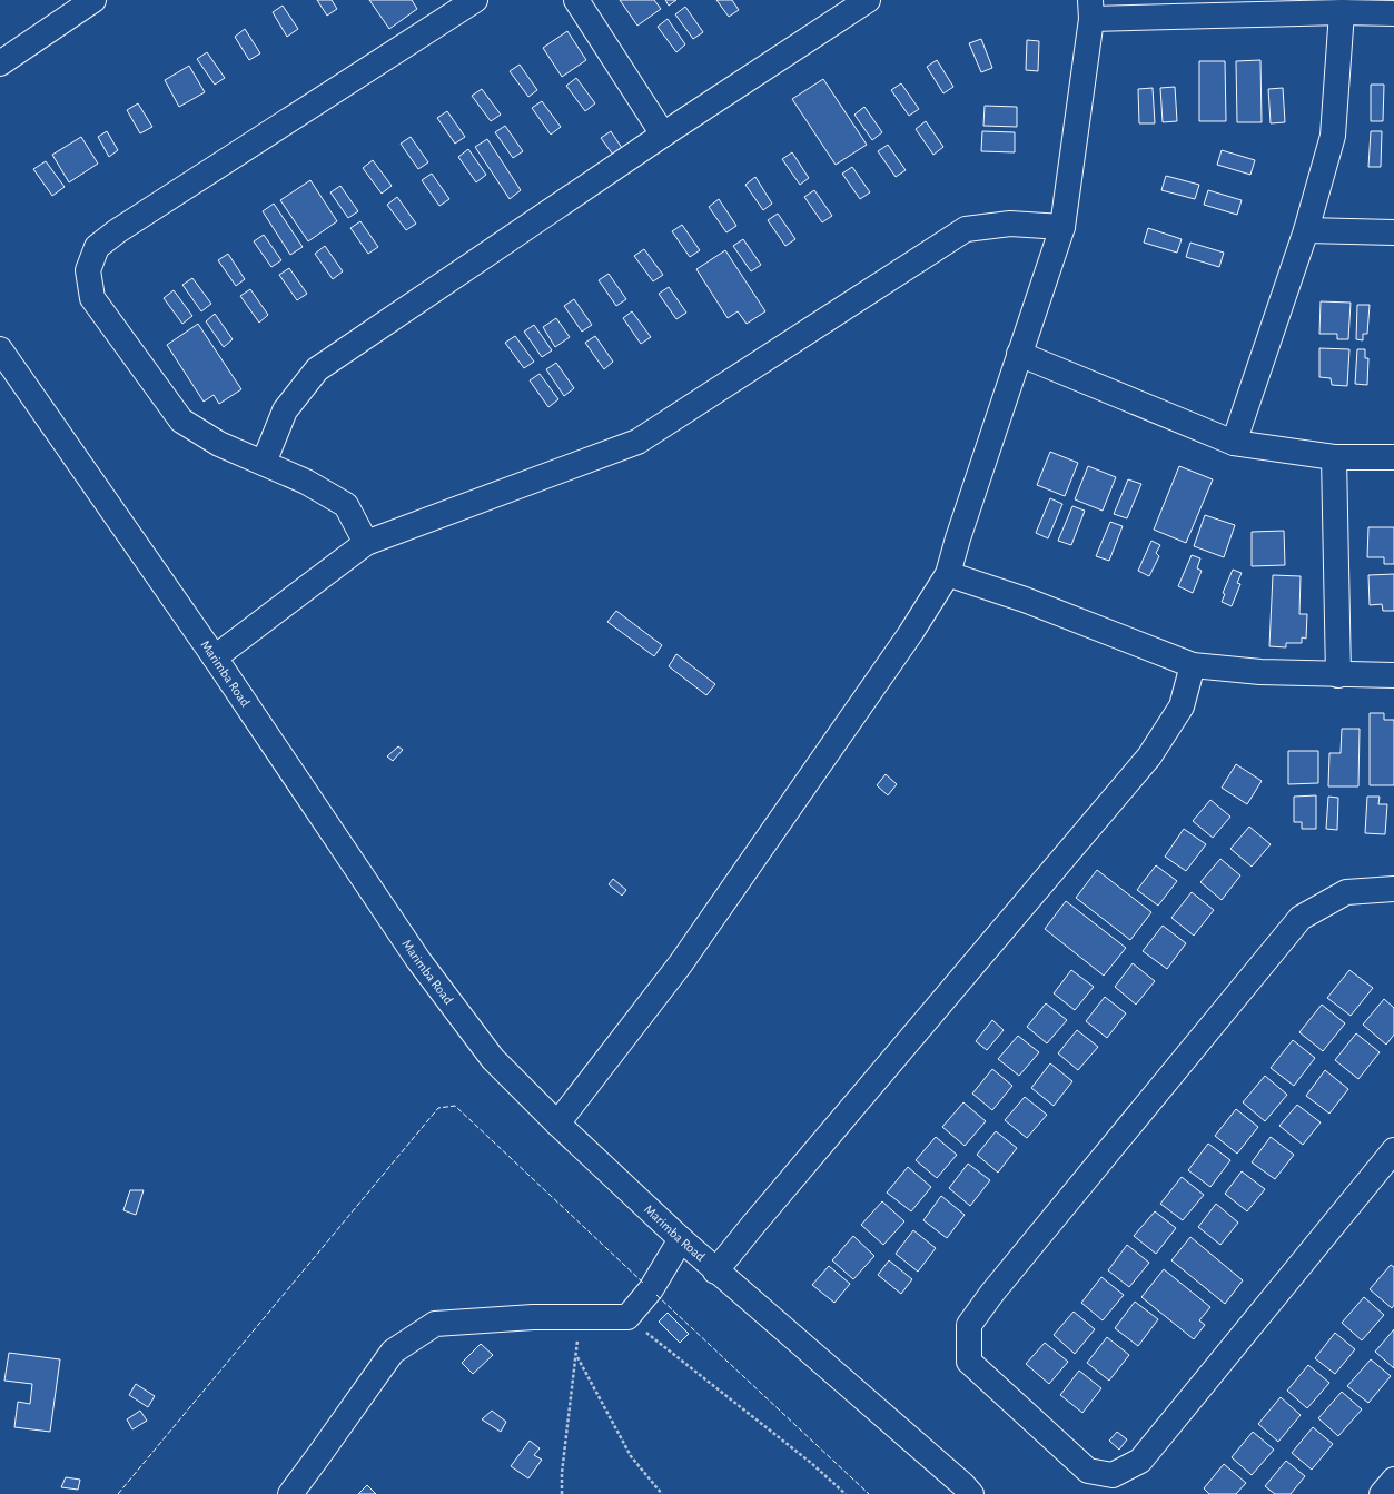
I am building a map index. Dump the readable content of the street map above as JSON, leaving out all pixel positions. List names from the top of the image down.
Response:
{
  "streets": {
    "street": ["Marimba Road"]
  }
}
